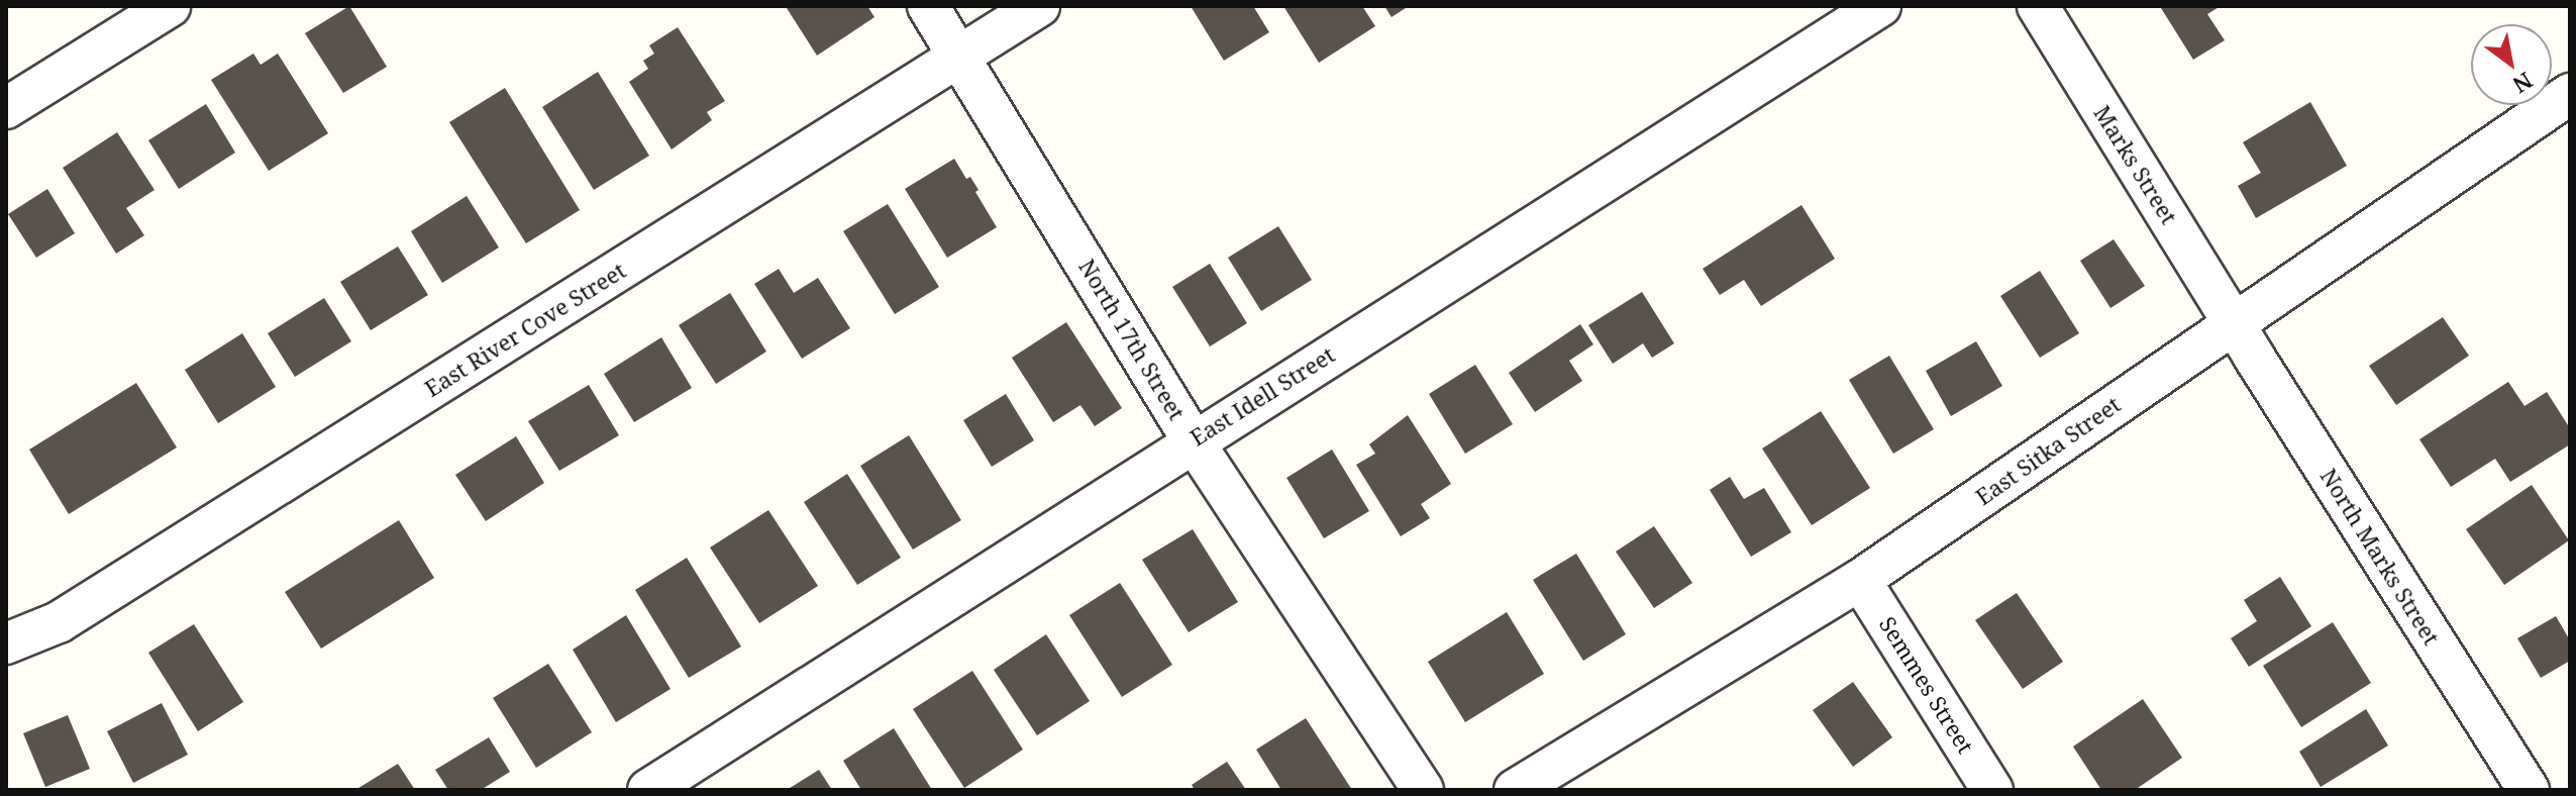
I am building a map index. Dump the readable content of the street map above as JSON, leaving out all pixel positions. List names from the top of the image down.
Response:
{
  "streets": {
    "street": [
      "Marks Street",
      "East River Cove Street",
      "North 17th Street",
      "East Idell Street",
      "East Sitka Street",
      "North Marks Street",
      "Semmes Street"
    ]
  },
  "crossings": [
    ["Marks Street", "East Sitka Street"],
    ["Marks Street", "North Marks Street"],
    ["East River Cove Street", "North 17th Street"],
    ["North 17th Street", "East Idell Street"],
    ["East Sitka Street", "North Marks Street"],
    ["East Sitka Street", "Semmes Street"]
  ],
  "north": "bottom right"
}
